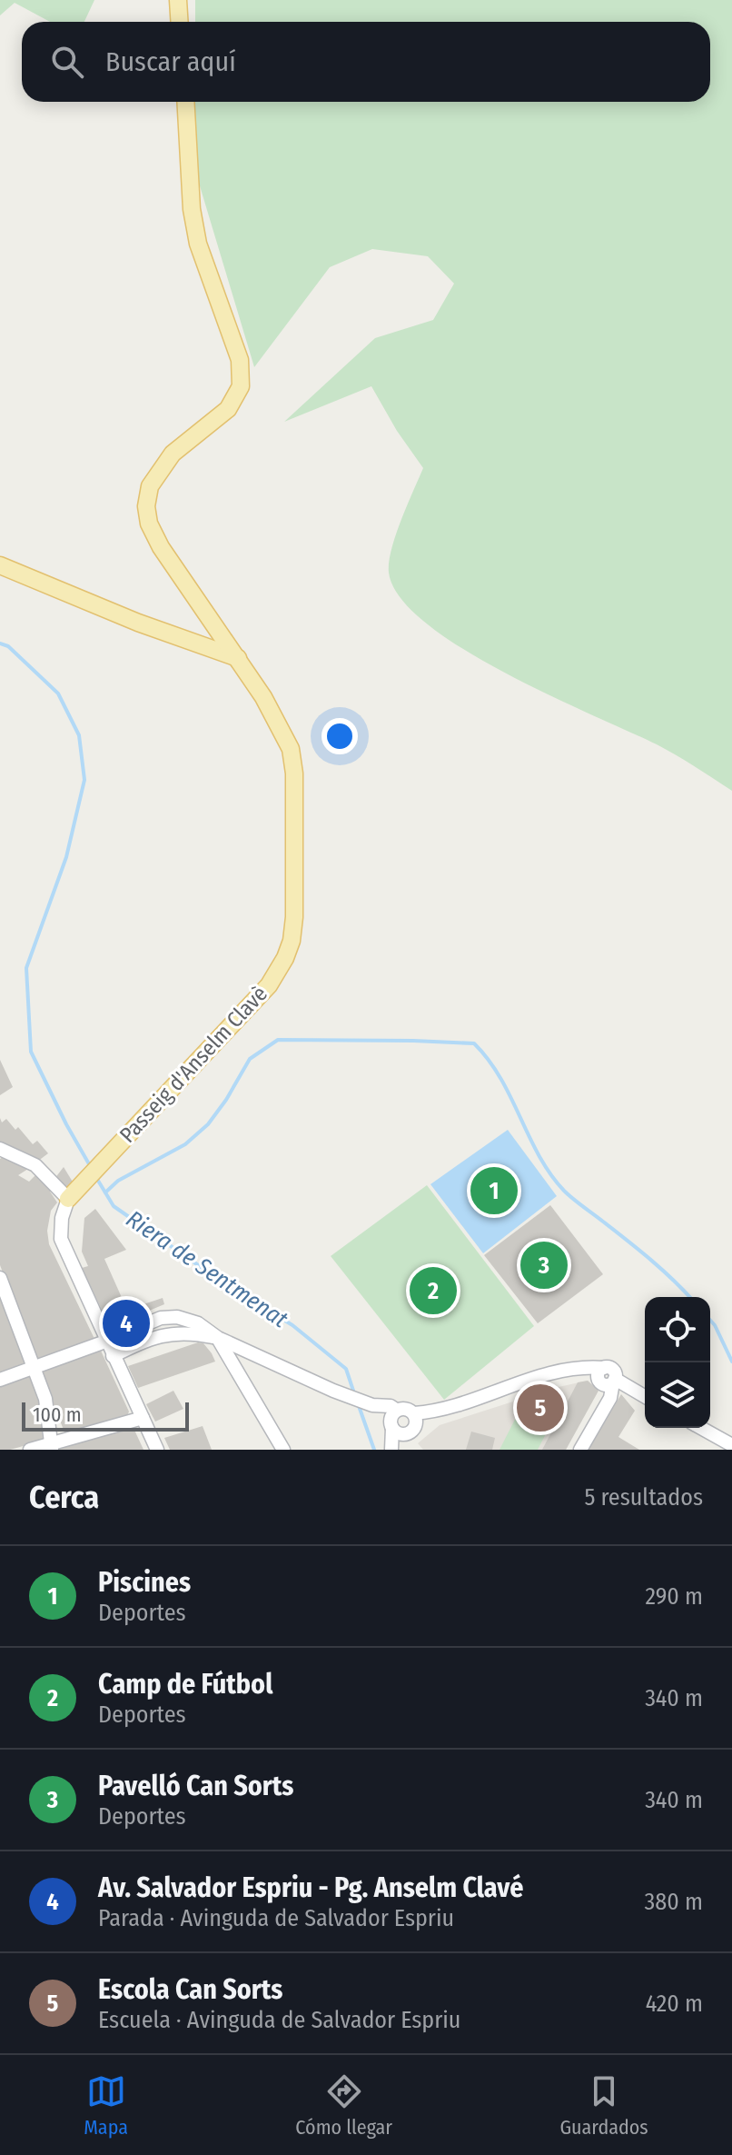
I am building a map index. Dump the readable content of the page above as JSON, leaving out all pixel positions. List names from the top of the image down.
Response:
{
  "streets": {
    "main road": ["Passeig d'Anselm Clavè"]
  },
  "water": ["Riera de Sentmenat"],
  "scale_bar": "100 m",
  "page": {
    "search": "Buscar aquí",
    "pins": [
      "1",
      "3",
      "2",
      "4",
      "5"
    ],
    "scale": "100 m",
    "heading": ["Cerca", "5 resultados"],
    "list": [
      {
        "mark": "1",
        "name": "Piscines",
        "note": "Deportes",
        "value": "290 m"
      },
      {
        "mark": "2",
        "name": "Camp de Fútbol",
        "note": "Deportes",
        "value": "340 m"
      },
      {
        "mark": "3",
        "name": "Pavelló Can Sorts",
        "note": "Deportes",
        "value": "340 m"
      },
      {
        "mark": "4",
        "name": "Av. Salvador Espriu - Pg. Anselm Clavé",
        "note": "Parada · Avinguda de Salvador Espriu",
        "value": "380 m"
      },
      {
        "mark": "5",
        "name": "Escola Can Sorts",
        "note": "Escuela · Avinguda de Salvador Espriu",
        "value": "420 m"
      }
    ],
    "nav": ["Mapa", "Cómo llegar", "Guardados"]
  }
}
